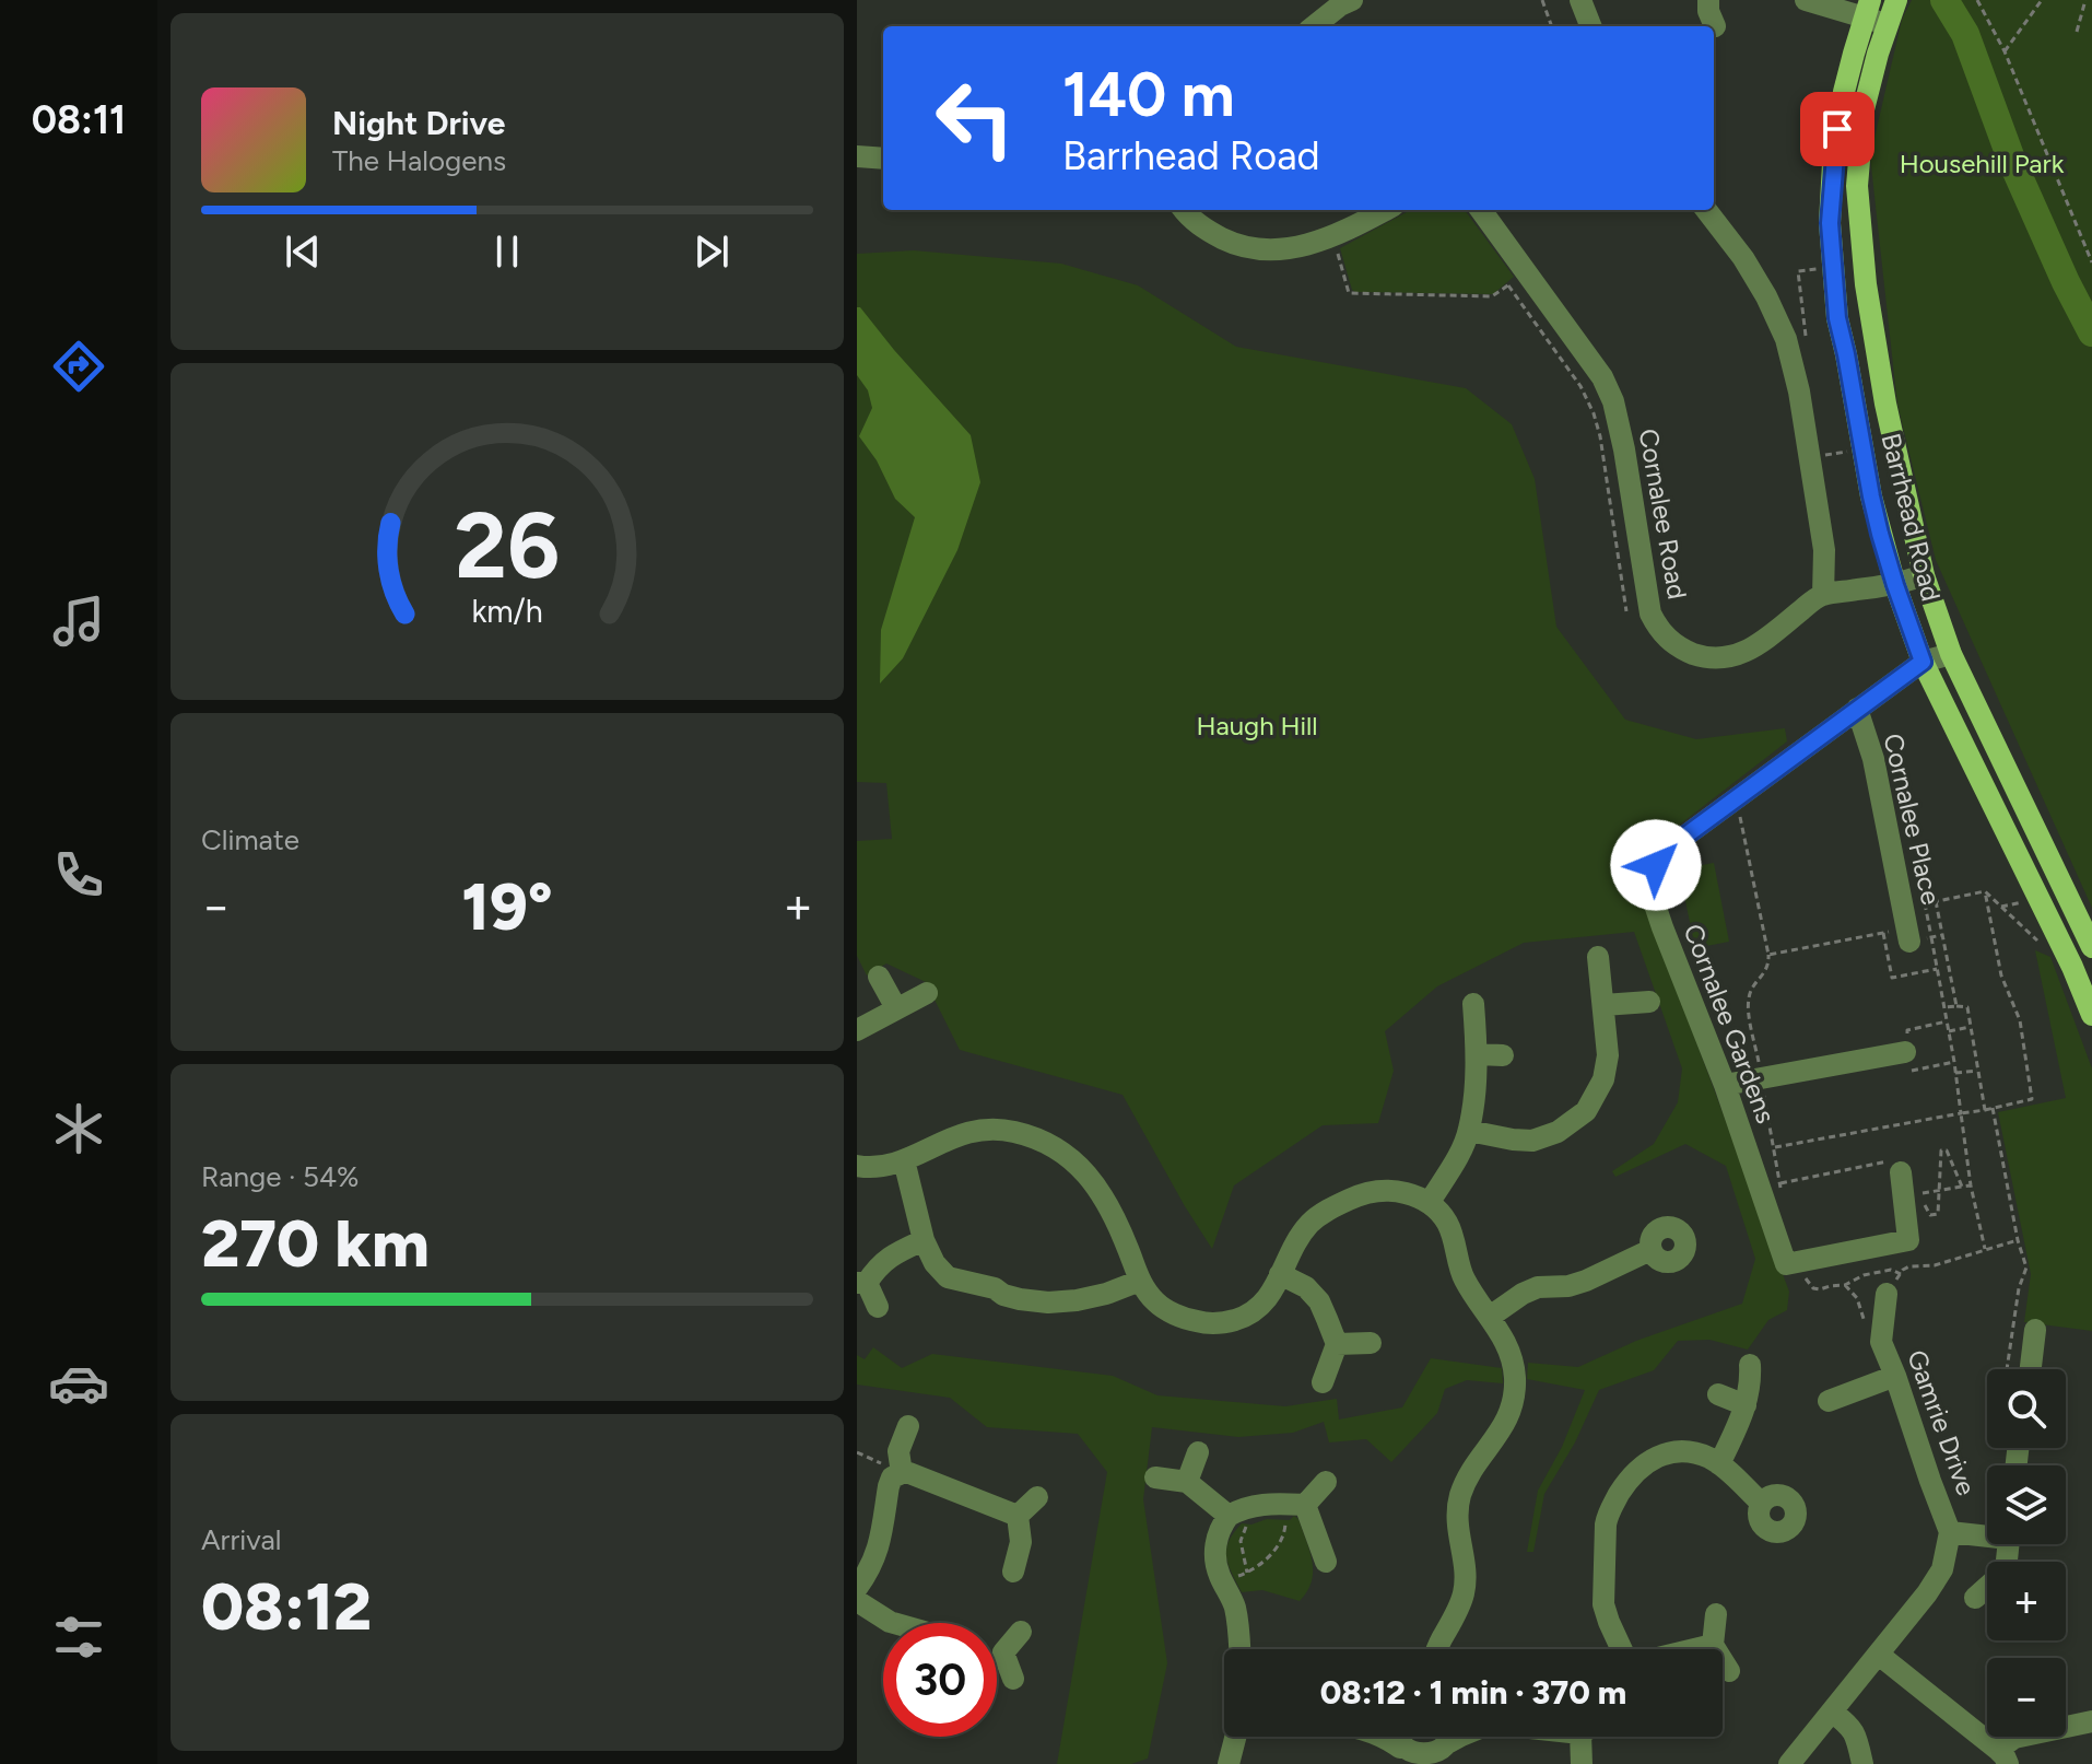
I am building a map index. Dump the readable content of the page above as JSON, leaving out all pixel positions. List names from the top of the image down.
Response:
{
  "streets": {
    "main road": ["Barrhead Road"],
    "street": [
      "Cornalee Road",
      "Cornalee Place",
      "Cornalee Gardens",
      "Gamrie Drive"
    ]
  },
  "crossings": [
    ["Cornalee Road", "Barrhead Road"],
    ["Barrhead Road", "Cornalee Gardens"],
    ["Cornalee Place", "Cornalee Gardens"]
  ],
  "parks": ["Househill Park", "Haugh Hill"],
  "page": {
    "tabs": "08:11",
    "turn": ["140 m", "Barrhead Road"],
    "song": ["Night Drive", "The Halogens"],
    "tile": [
      "Climate",
      ["Range · 54%", "270 km"],
      ["Arrival", "08:12"]
    ],
    "heat": ["−", "19°", "+"],
    "map_buttons": ["+", "−"],
    "limit": "30",
    "trip": "08:12 · 1 min · 370 m",
    "gauge": ["26", "km/h"]
  }
}
